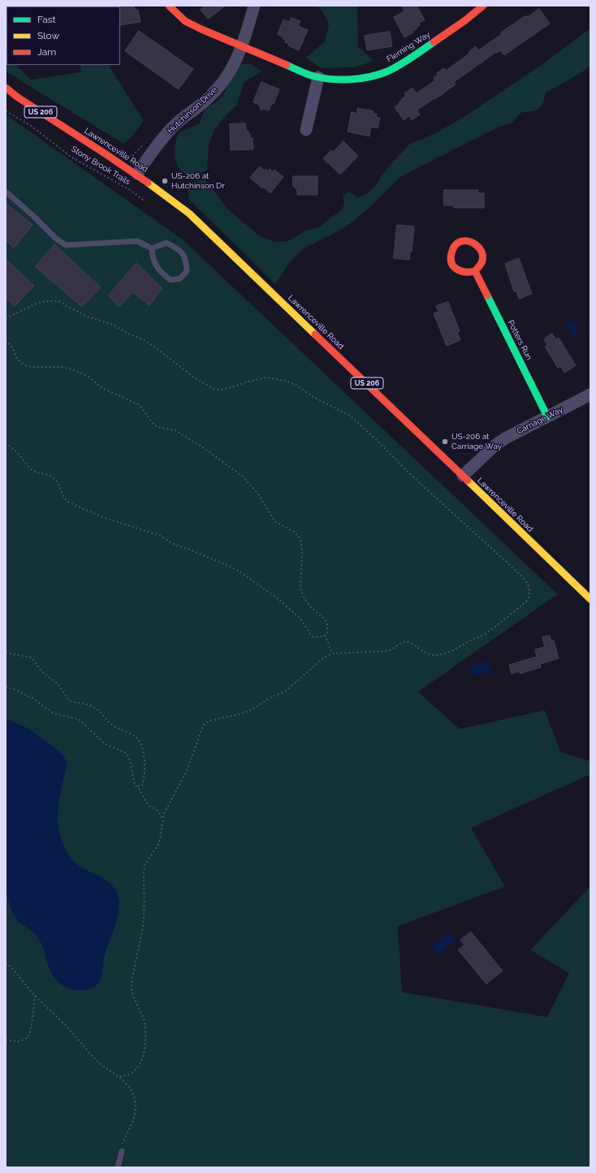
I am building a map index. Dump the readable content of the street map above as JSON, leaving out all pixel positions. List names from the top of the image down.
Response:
{
  "streets": {
    "main road": [
      "Fleming Way",
      "US 206",
      "Lawrenceville Road",
      "Potters Run"
    ],
    "street": ["Hutchinson Drive", "Carriage Way"],
    "path": ["Stony Brook Trails"]
  },
  "crossings": [
    ["Fleming Way", "Hutchinson Drive"],
    ["Hutchinson Drive", "Lawrenceville Road"],
    ["Lawrenceville Road", "Stony Brook Trails"],
    ["Lawrenceville Road", "Carriage Way"],
    ["Potters Run", "Carriage Way"]
  ],
  "places": ["US-206 at Hutchinson Dr", "US-206 at Carriage Way"],
  "legend": ["Fast", "Slow", "Jam"]
}
